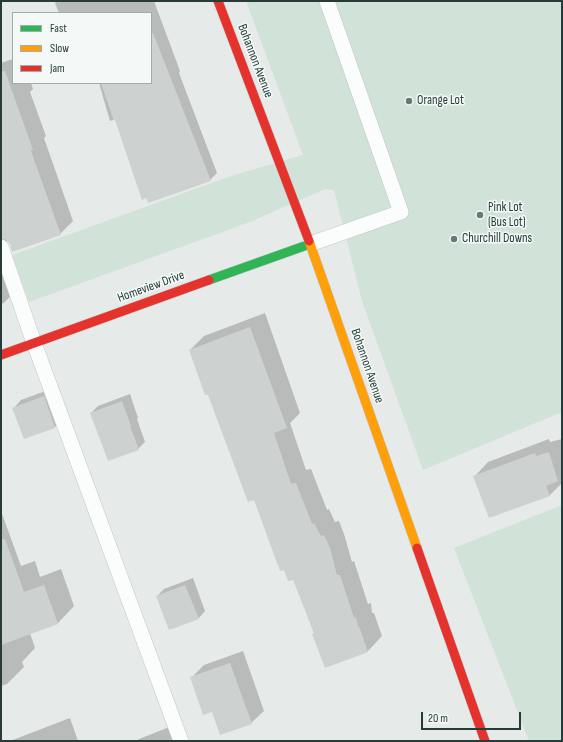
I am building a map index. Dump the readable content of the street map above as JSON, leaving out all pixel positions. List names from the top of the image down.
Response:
{
  "streets": {
    "street": ["Bohannon Avenue", "Homeview Drive"]
  },
  "crossings": [
    ["Bohannon Avenue", "Homeview Drive"]
  ],
  "places": ["Orange Lot", "Pink Lot (Bus Lot)", "Churchill Downs"],
  "legend": ["Fast", "Slow", "Jam"],
  "scale_bar": "20 m"
}
